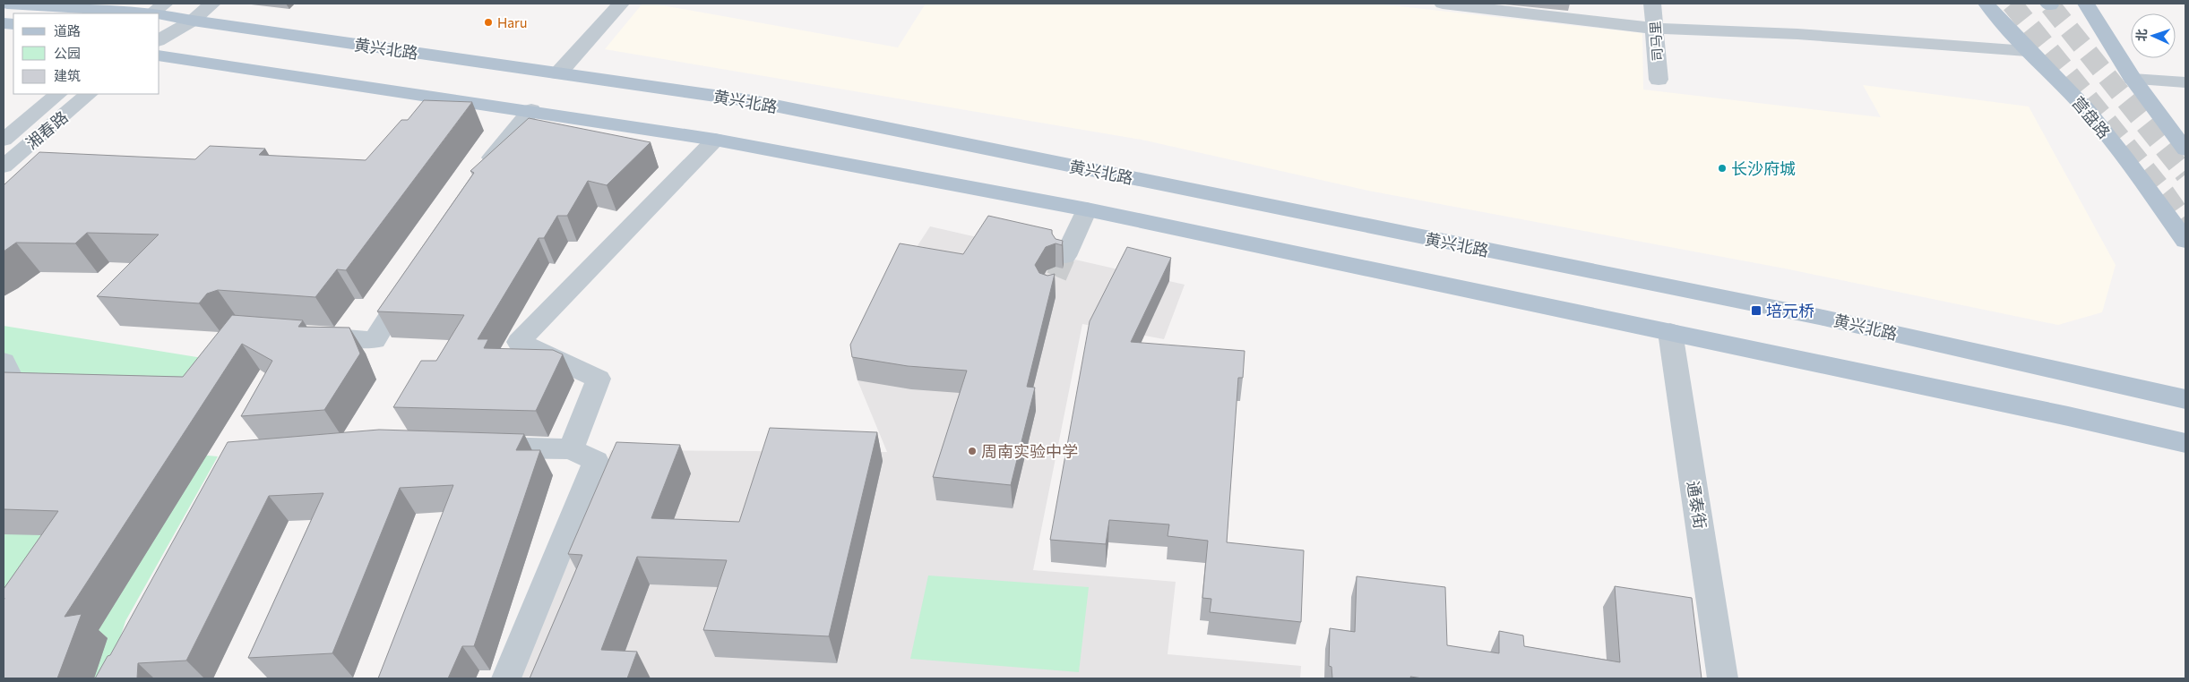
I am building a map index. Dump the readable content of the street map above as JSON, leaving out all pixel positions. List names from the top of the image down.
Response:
{
  "streets": {
    "main road": ["黄兴北路", "营盘路"],
    "street": ["司马里", "湘春路", "通泰街"]
  },
  "places": {
    "other": ["Haru", "长沙府城", "周南实验中学"],
    "transit": ["培元桥"]
  },
  "legend": ["道路", "公园", "建筑"],
  "north": "left"
}
